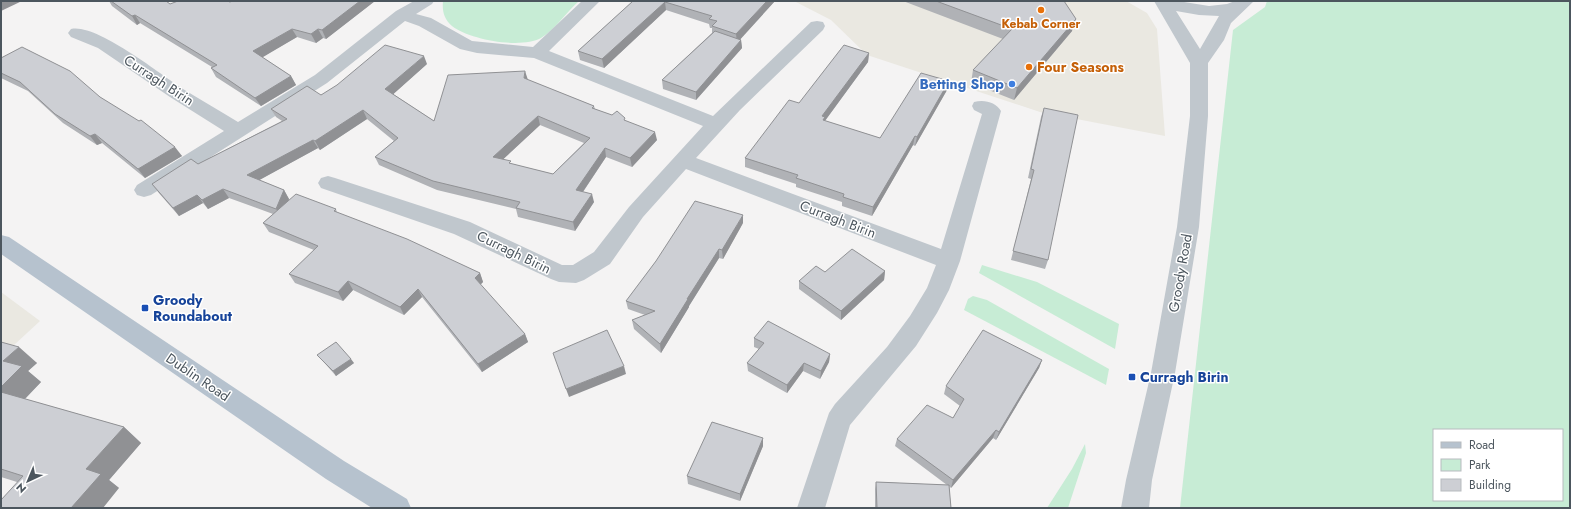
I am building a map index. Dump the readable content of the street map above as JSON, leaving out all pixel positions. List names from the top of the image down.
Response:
{
  "streets": {
    "main road": ["Dublin Road"],
    "street": ["Curragh Birin", "Groody Road"]
  },
  "places": {
    "other": ["Kebab Corner", "Four Seasons", "Betting Shop"],
    "transit": ["Groody Roundabout", "Curragh Birin"]
  },
  "legend": ["Road", "Park", "Building"],
  "north": "bottom left"
}
